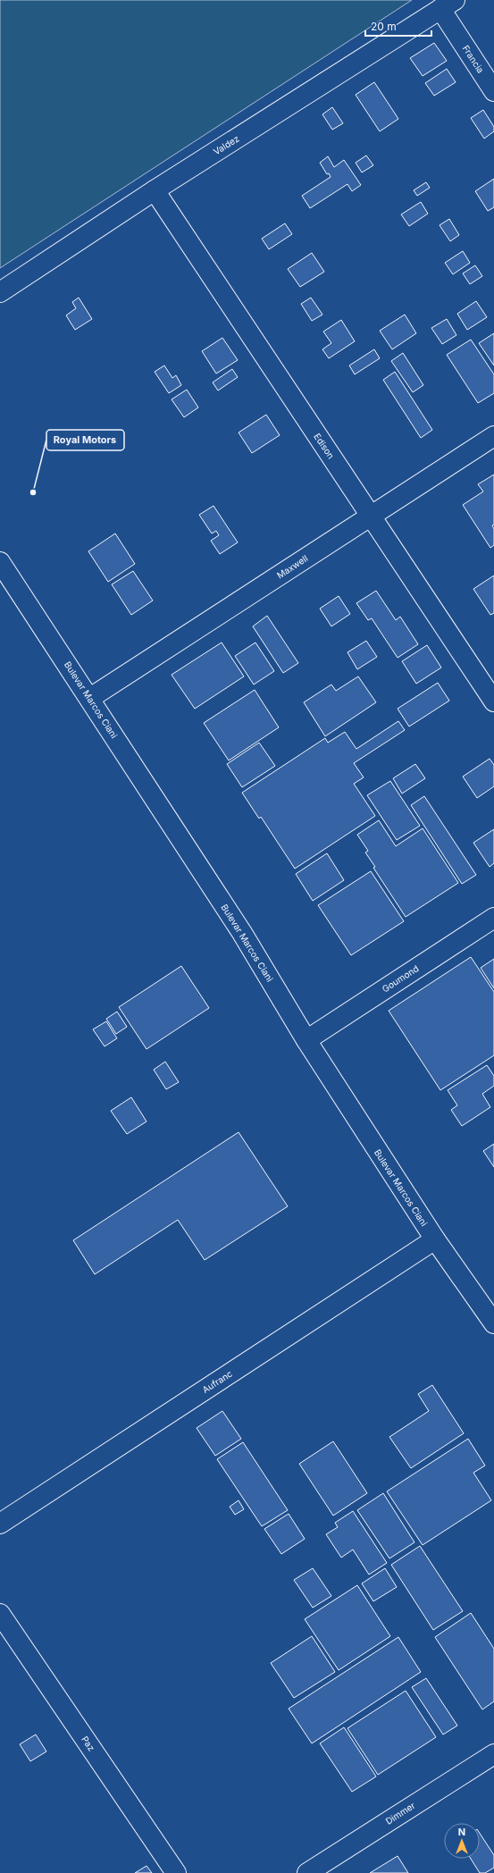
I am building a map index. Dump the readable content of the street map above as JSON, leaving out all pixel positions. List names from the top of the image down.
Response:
{
  "streets": {
    "main road": [
      "Francia",
      "Valdez",
      "Edison",
      "Maxwell",
      "Bulevar Marcos Ciani",
      "Goumond",
      "Aufranc",
      "Paz",
      "Dimmer"
    ]
  },
  "crossings": [
    ["Francia", "Valdez"],
    ["Valdez", "Edison"],
    ["Edison", "Maxwell"],
    ["Maxwell", "Bulevar Marcos Ciani"],
    ["Bulevar Marcos Ciani", "Goumond"],
    ["Bulevar Marcos Ciani", "Aufranc"]
  ],
  "places": ["Royal Motors"],
  "scale_bar": "20 m",
  "north": "top"
}
